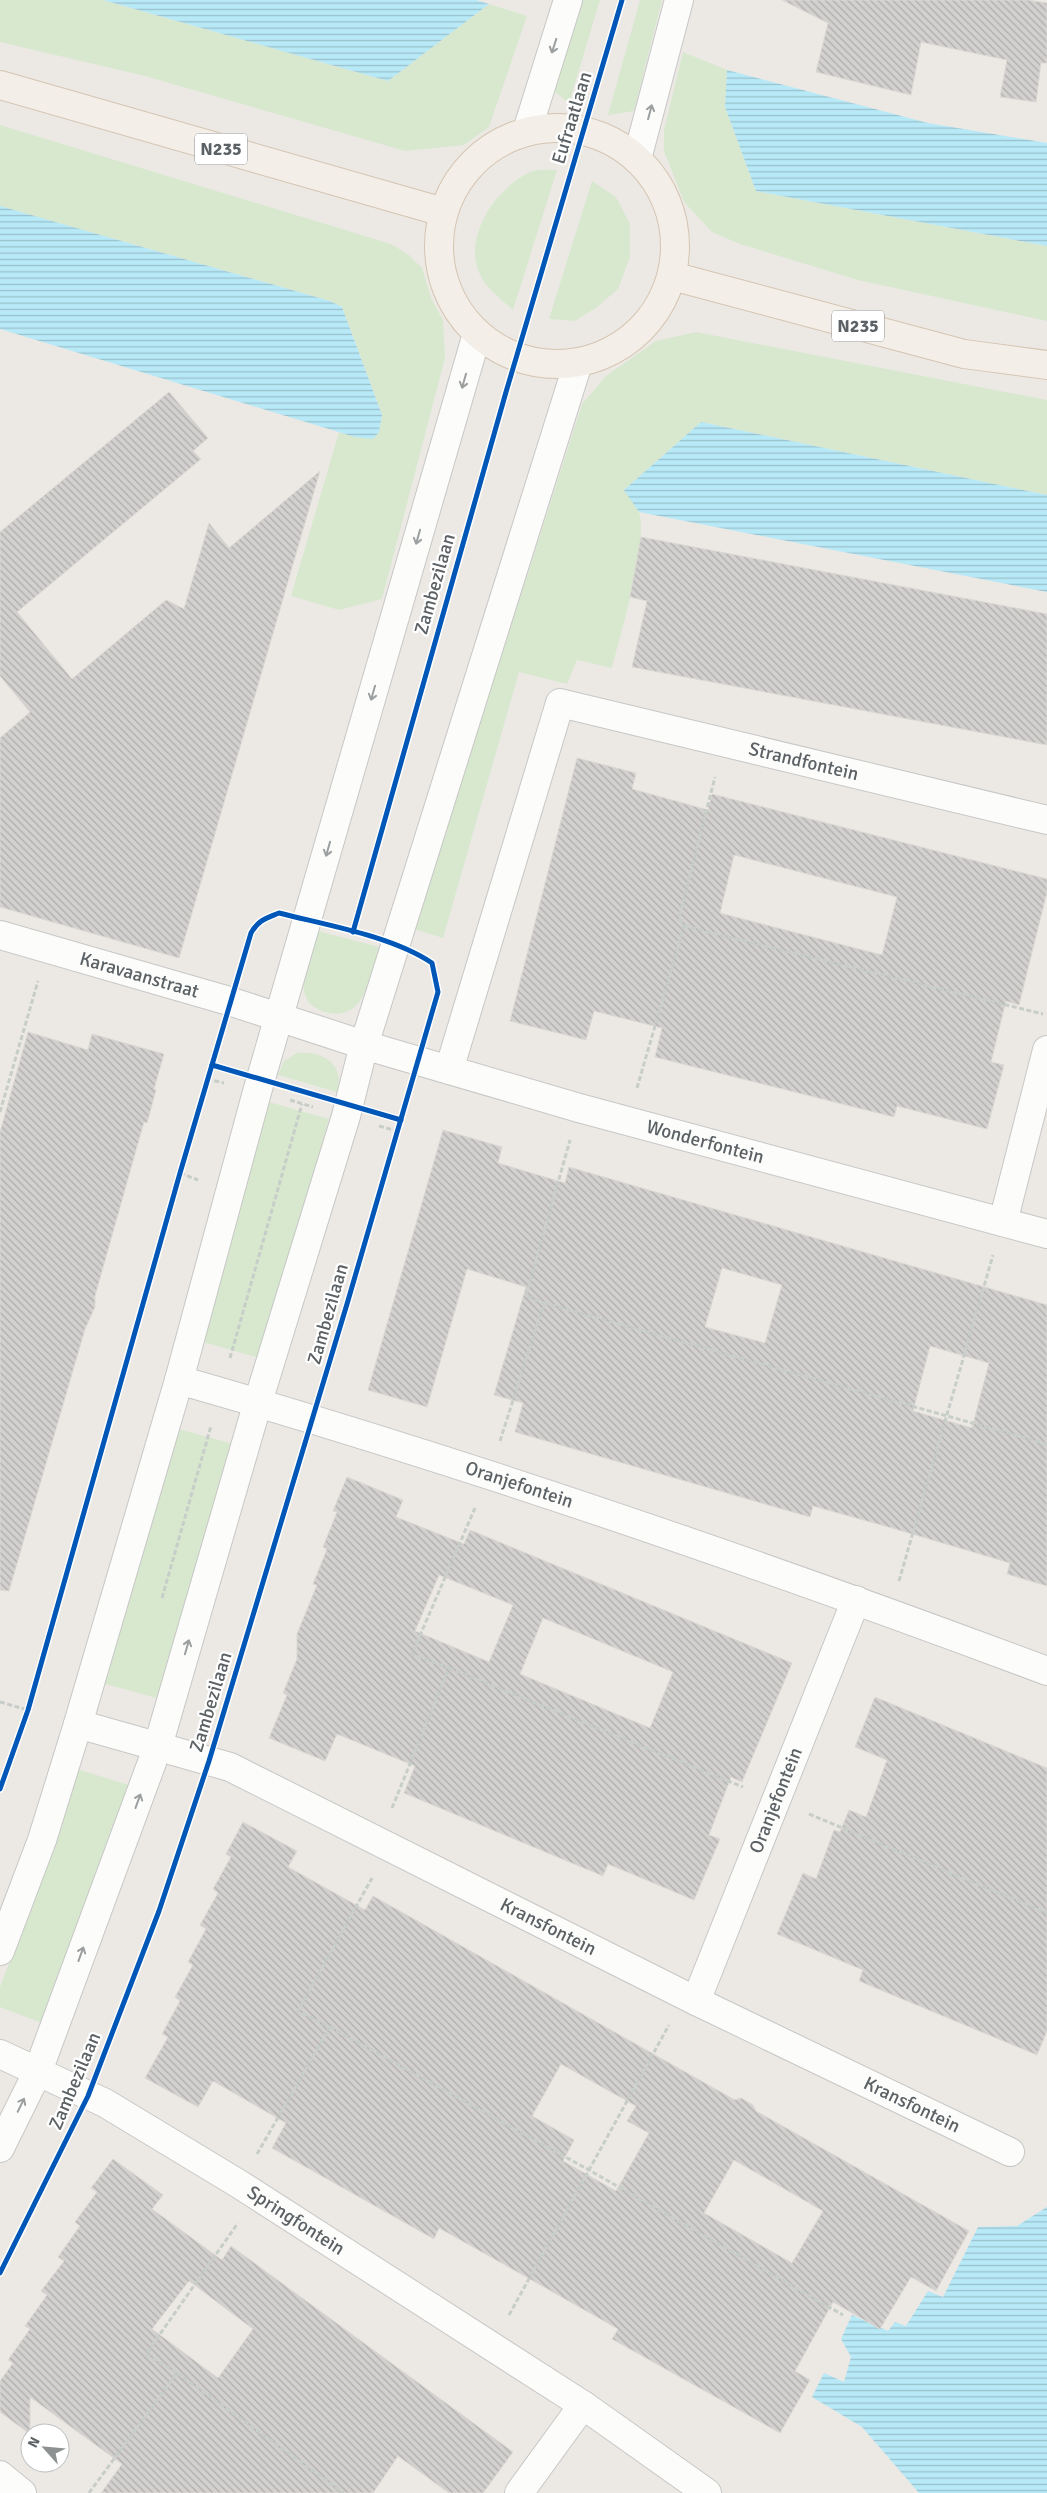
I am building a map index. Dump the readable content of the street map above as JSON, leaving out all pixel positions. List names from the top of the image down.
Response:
{
  "streets": {
    "main road": ["N235"],
    "street": [
      "Eufraatlaan",
      "Zambezilaan",
      "Strandfontein",
      "Karavaanstraat",
      "Wonderfontein",
      "Oranjefontein",
      "Kransfontein",
      "Springfontein"
    ]
  },
  "crossings": [
    ["Zambezilaan", "Karavaanstraat"],
    ["Zambezilaan", "Wonderfontein"],
    ["Zambezilaan", "Oranjefontein"],
    ["Zambezilaan", "Kransfontein"],
    ["Zambezilaan", "Springfontein"],
    ["Strandfontein", "Wonderfontein"],
    ["Oranjefontein", "Kransfontein"]
  ],
  "north": "top left"
}
